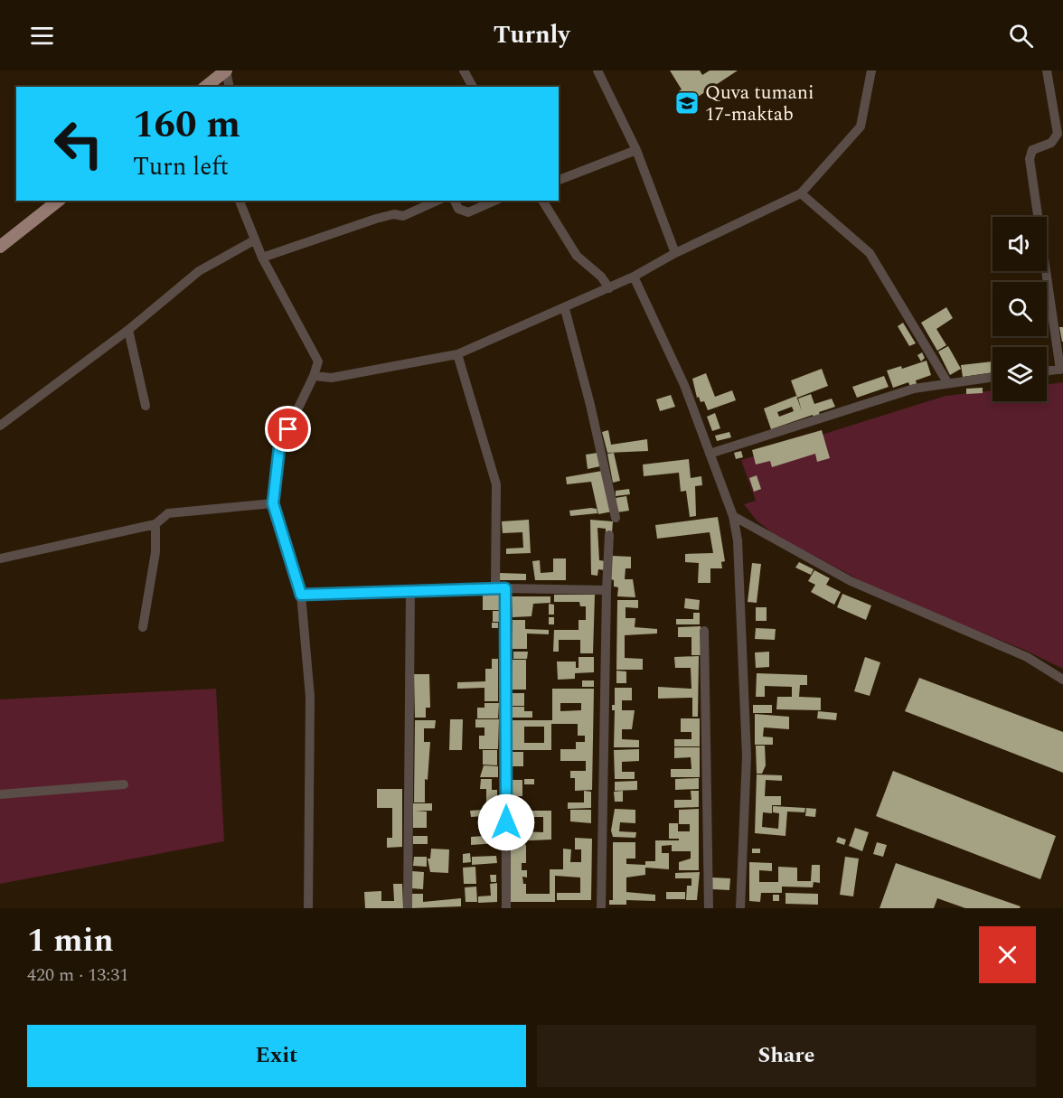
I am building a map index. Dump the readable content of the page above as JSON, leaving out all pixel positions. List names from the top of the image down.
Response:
{
  "places": {
    "school or university": ["Quva tumani 17-maktab"]
  },
  "page": {
    "header": "Turnly",
    "turn": ["160 m", "Turn left"],
    "heading": ["1 min", "420 m · 13:31"],
    "buttons": ["Exit", "Share"]
  }
}
